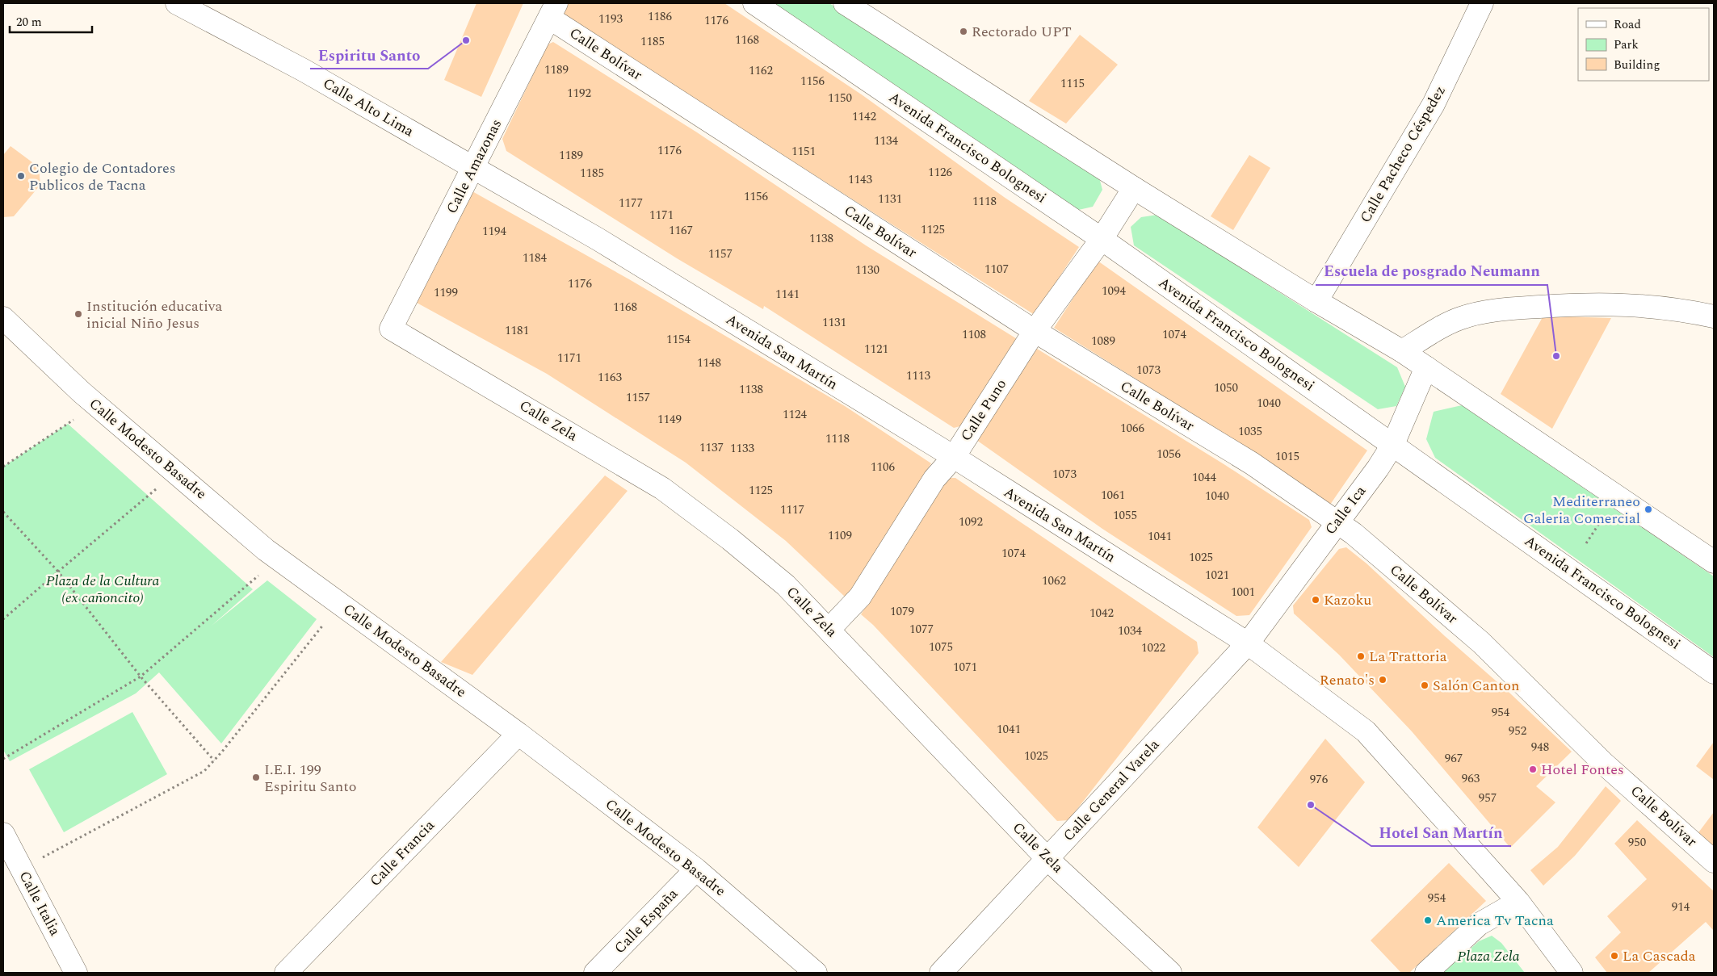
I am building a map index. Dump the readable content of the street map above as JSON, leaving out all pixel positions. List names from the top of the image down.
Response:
{
  "streets": {
    "street": [
      "Calle Bolívar",
      "Calle Alto Lima",
      "Avenida Francisco Bolognesi",
      "Calle Pacheco Céspedez",
      "Calle Amazonas",
      "Avenida San Martín",
      "Calle Puno",
      "Calle Zela",
      "Calle Modesto Basadre",
      "Calle Ica",
      "Calle General Varela",
      "Calle Francia",
      "Calle Italia",
      "Calle España"
    ]
  },
  "crossings": [
    ["Calle Bolívar", "Calle Amazonas"],
    ["Calle Bolívar", "Calle Puno"],
    ["Calle Bolívar", "Calle Ica"],
    ["Calle Alto Lima", "Calle Amazonas"],
    ["Calle Alto Lima", "Avenida San Martín"],
    ["Avenida Francisco Bolognesi", "Calle Puno"],
    ["Avenida Francisco Bolognesi", "Calle Ica"],
    ["Calle Amazonas", "Avenida San Martín"],
    ["Calle Amazonas", "Calle Zela"],
    ["Avenida San Martín", "Calle Puno"],
    ["Avenida San Martín", "Calle Ica"],
    ["Avenida San Martín", "Calle General Varela"],
    ["Calle Puno", "Calle Zela"],
    ["Calle Zela", "Calle General Varela"],
    ["Calle Modesto Basadre", "Calle Francia"],
    ["Calle Modesto Basadre", "Calle España"],
    ["Calle Ica", "Calle General Varela"]
  ],
  "parks": ["Plaza de la Cultura (ex cañoncito)", "Plaza Zela"],
  "places": [
    "Rectorado UPT",
    "Espiritu Santo",
    "Colegio de Contadores Publicos de Tacna",
    "Institución educativa inicial Niño Jesus",
    "Escuela de posgrado Neumann",
    "Mediterraneo Galeria Comercial",
    "Kazoku",
    "La Trattoria",
    "Renato's",
    "Salón Canton",
    "Hotel Fontes",
    "I.E.I. 199 Espiritu Santo",
    "Hotel San Martín",
    "America Tv Tacna",
    "La Cascada"
  ],
  "house_numbers": [
    "1186",
    "1193",
    "1176",
    "1168",
    "1185",
    "1189",
    "1162",
    "1156",
    "1115",
    "1192",
    "1150",
    "1142",
    "1134",
    "1176",
    "1151",
    "1189",
    "1126",
    "1185",
    "1143",
    "1156",
    "1131",
    "1118",
    "1177",
    "1171",
    "1125",
    "1167",
    "1194",
    "1138",
    "1157",
    "1184",
    "1107",
    "1130",
    "1176",
    "1094",
    "1199",
    "1141",
    "1168",
    "1131",
    "1181",
    "1108",
    "1074",
    "1154",
    "1089",
    "1121",
    "1171",
    "1148",
    "1073",
    "1113",
    "1163",
    "1050",
    "1138",
    "1157",
    "1040",
    "1124",
    "1149",
    "1066",
    "1035",
    "1118",
    "1137",
    "1133",
    "1056",
    "1015",
    "1106",
    "1073",
    "1044",
    "1125",
    "1061",
    "1040",
    "1117",
    "1055",
    "1092",
    "1109",
    "1041",
    "1074",
    "1025",
    "1021",
    "1062",
    "1001",
    "1079",
    "1042",
    "1077",
    "1034",
    "1075",
    "1022",
    "1071",
    "954",
    "1041",
    "952",
    "948",
    "1025",
    "967",
    "963",
    "976",
    "957",
    "950",
    "954",
    "914"
  ],
  "legend": ["Road", "Park", "Building"],
  "scale_bar": "20 m"
}
